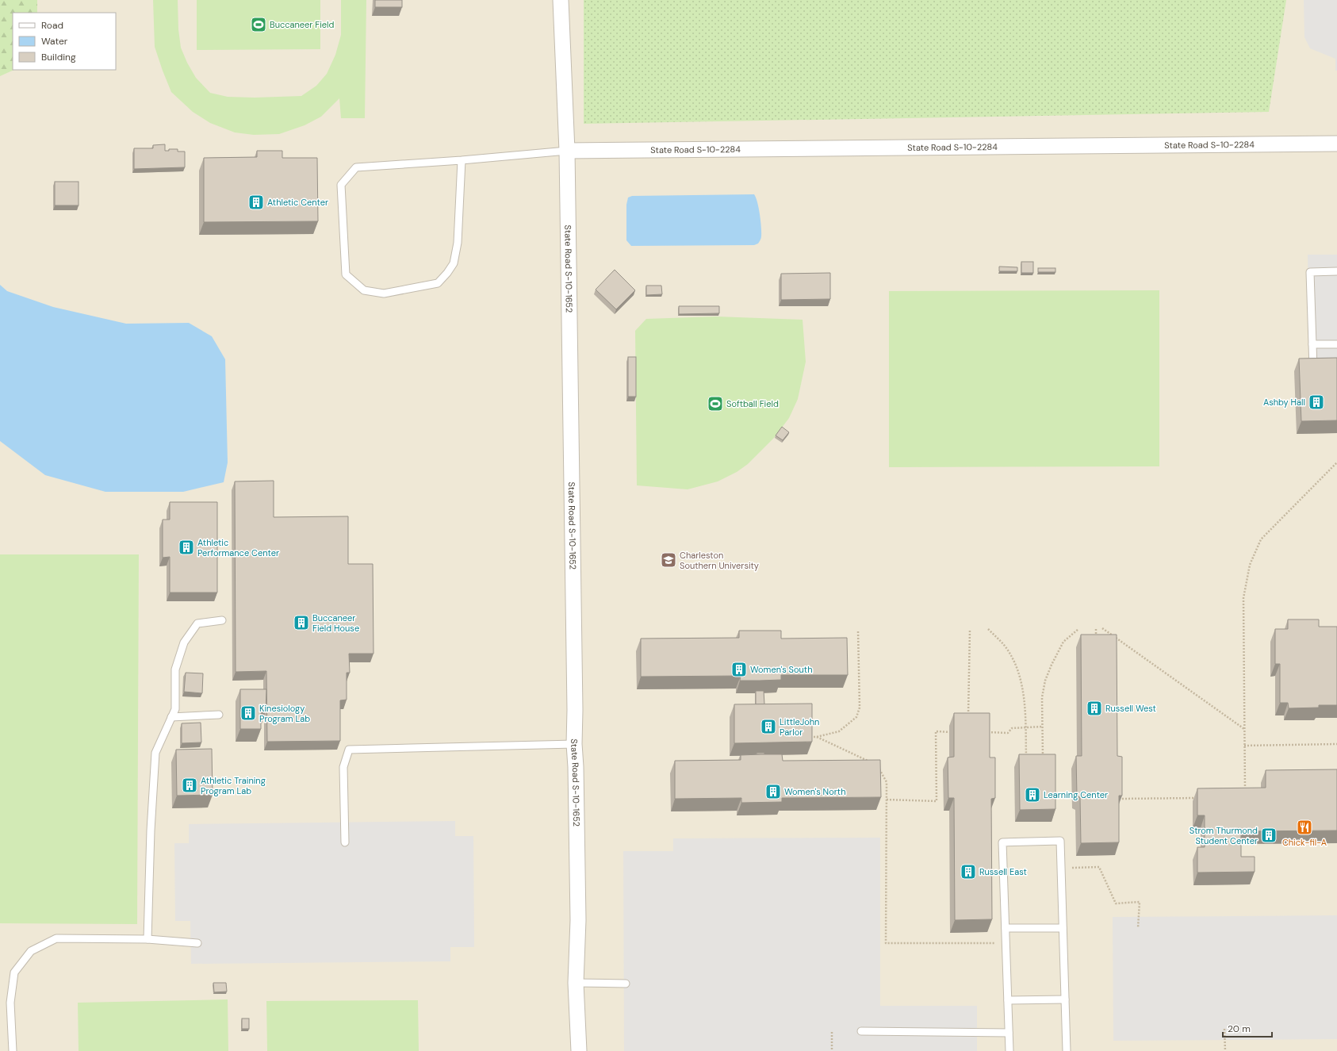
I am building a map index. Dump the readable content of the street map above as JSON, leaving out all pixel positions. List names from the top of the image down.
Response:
{
  "streets": {
    "street": ["State Road S-10-2284", "State Road S-10-1652"]
  },
  "crossings": [
    ["State Road S-10-2284", "State Road S-10-1652"]
  ],
  "places": {
    "sports": ["Buccaneer Field", "Softball Field"],
    "building": [
      "Athletic Center",
      "Ashby Hall",
      "Athletic Performance Center",
      "Buccaneer Field House",
      "Women's South",
      "Russell West",
      "Kinesiology Program Lab",
      "LittleJohn Parlor",
      "Athletic Training Program Lab",
      "Women's North",
      "Learning Center",
      "Strom Thurmond Student Center",
      "Russell East"
    ],
    "school or university": ["Charleston Southern University"],
    "restaurant": ["Chick-fil-A"]
  },
  "legend": ["Road", "Water", "Building"],
  "scale_bar": "20 m"
}
